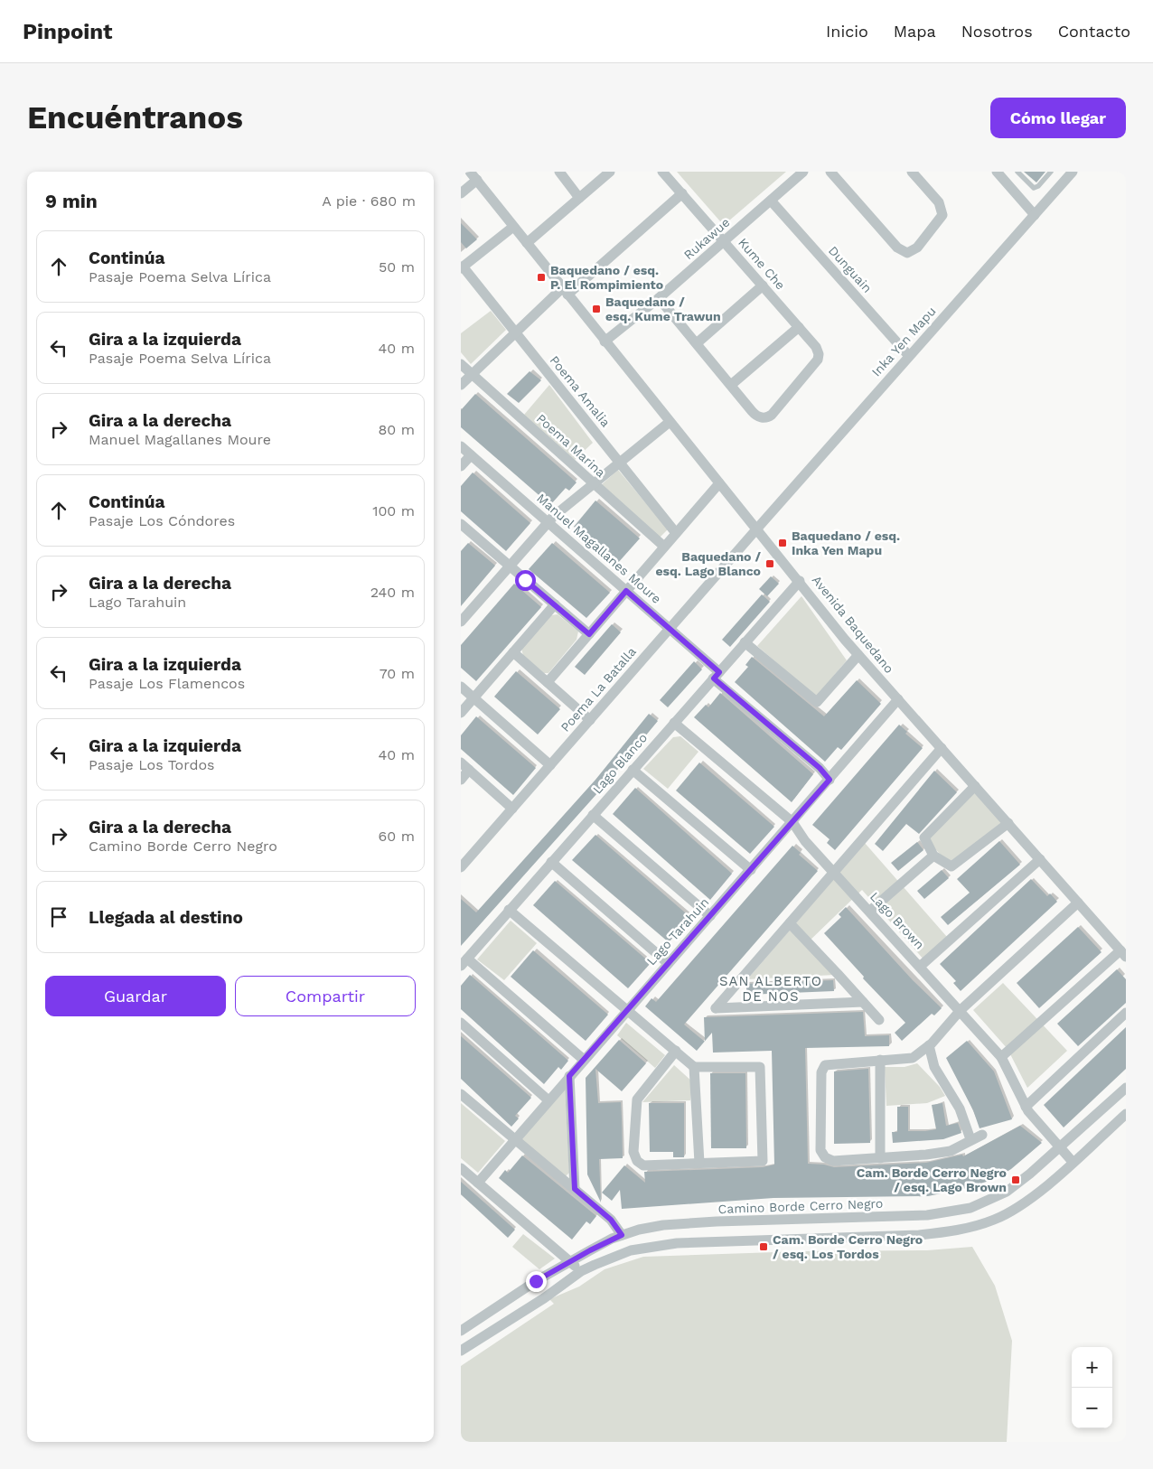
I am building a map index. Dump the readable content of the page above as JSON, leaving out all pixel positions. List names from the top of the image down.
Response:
{
  "streets": {
    "street": [
      "Rukawue",
      "Kume Che",
      "Dunguain",
      "Inka Yen Mapu",
      "Poema Amalia",
      "Poema Marina",
      "Manuel Magallanes Moure",
      "Avenida Baquedano",
      "Poema La Batalla",
      "Lago Blanco",
      "Lago Brown",
      "Lago Tarahuin",
      "Camino Borde Cerro Negro"
    ]
  },
  "crossings": [
    ["Rukawue", "Kume Che"],
    ["Rukawue", "Dunguain"],
    ["Rukawue", "Avenida Baquedano"],
    ["Dunguain", "Inka Yen Mapu"],
    ["Inka Yen Mapu", "Avenida Baquedano"],
    ["Inka Yen Mapu", "Poema La Batalla"],
    ["Manuel Magallanes Moure", "Poema La Batalla"],
    ["Manuel Magallanes Moure", "Lago Blanco"],
    ["Manuel Magallanes Moure", "Lago Tarahuin"],
    ["Avenida Baquedano", "Poema La Batalla"],
    ["Avenida Baquedano", "Lago Blanco"],
    ["Avenida Baquedano", "Lago Tarahuin"],
    ["Lago Blanco", "Lago Brown"],
    ["Lago Brown", "Lago Tarahuin"],
    ["Lago Brown", "Camino Borde Cerro Negro"]
  ],
  "districts": ["SAN ALBERTO DE NOS"],
  "places": {
    "transit": [
      "Baquedano / esq. P. El Rompimiento",
      "Baquedano / esq. Kume Trawun",
      "Baquedano / esq. Inka Yen Mapu",
      "Baquedano / esq. Lago Blanco",
      "Cam. Borde Cerro Negro / esq. Lago Brown",
      "Cam. Borde Cerro Negro / esq. Los Tordos"
    ]
  },
  "page": {
    "header": "Pinpoint",
    "nav": [
      "Inicio",
      "Mapa",
      "Nosotros",
      "Contacto"
    ],
    "buttons": [
      "Cómo llegar",
      ["Guardar", "Compartir"]
    ],
    "title": "Encuéntranos",
    "heading": ["9 min", "A pie · 680 m"],
    "list": [
      ["Continúa", "Pasaje Poema Selva Lírica", "50 m"],
      ["Gira a la izquierda", "Pasaje Poema Selva Lírica", "40 m"],
      ["Gira a la derecha", "Manuel Magallanes Moure", "80 m"],
      ["Continúa", "Pasaje Los Cóndores", "100 m"],
      ["Gira a la derecha", "Lago Tarahuin", "240 m"],
      ["Gira a la izquierda", "Pasaje Los Flamencos", "70 m"],
      ["Gira a la izquierda", "Pasaje Los Tordos", "40 m"],
      ["Gira a la derecha", "Camino Borde Cerro Negro", "60 m"],
      "Llegada al destino"
    ],
    "map_buttons": ["+", "−"]
  }
}
